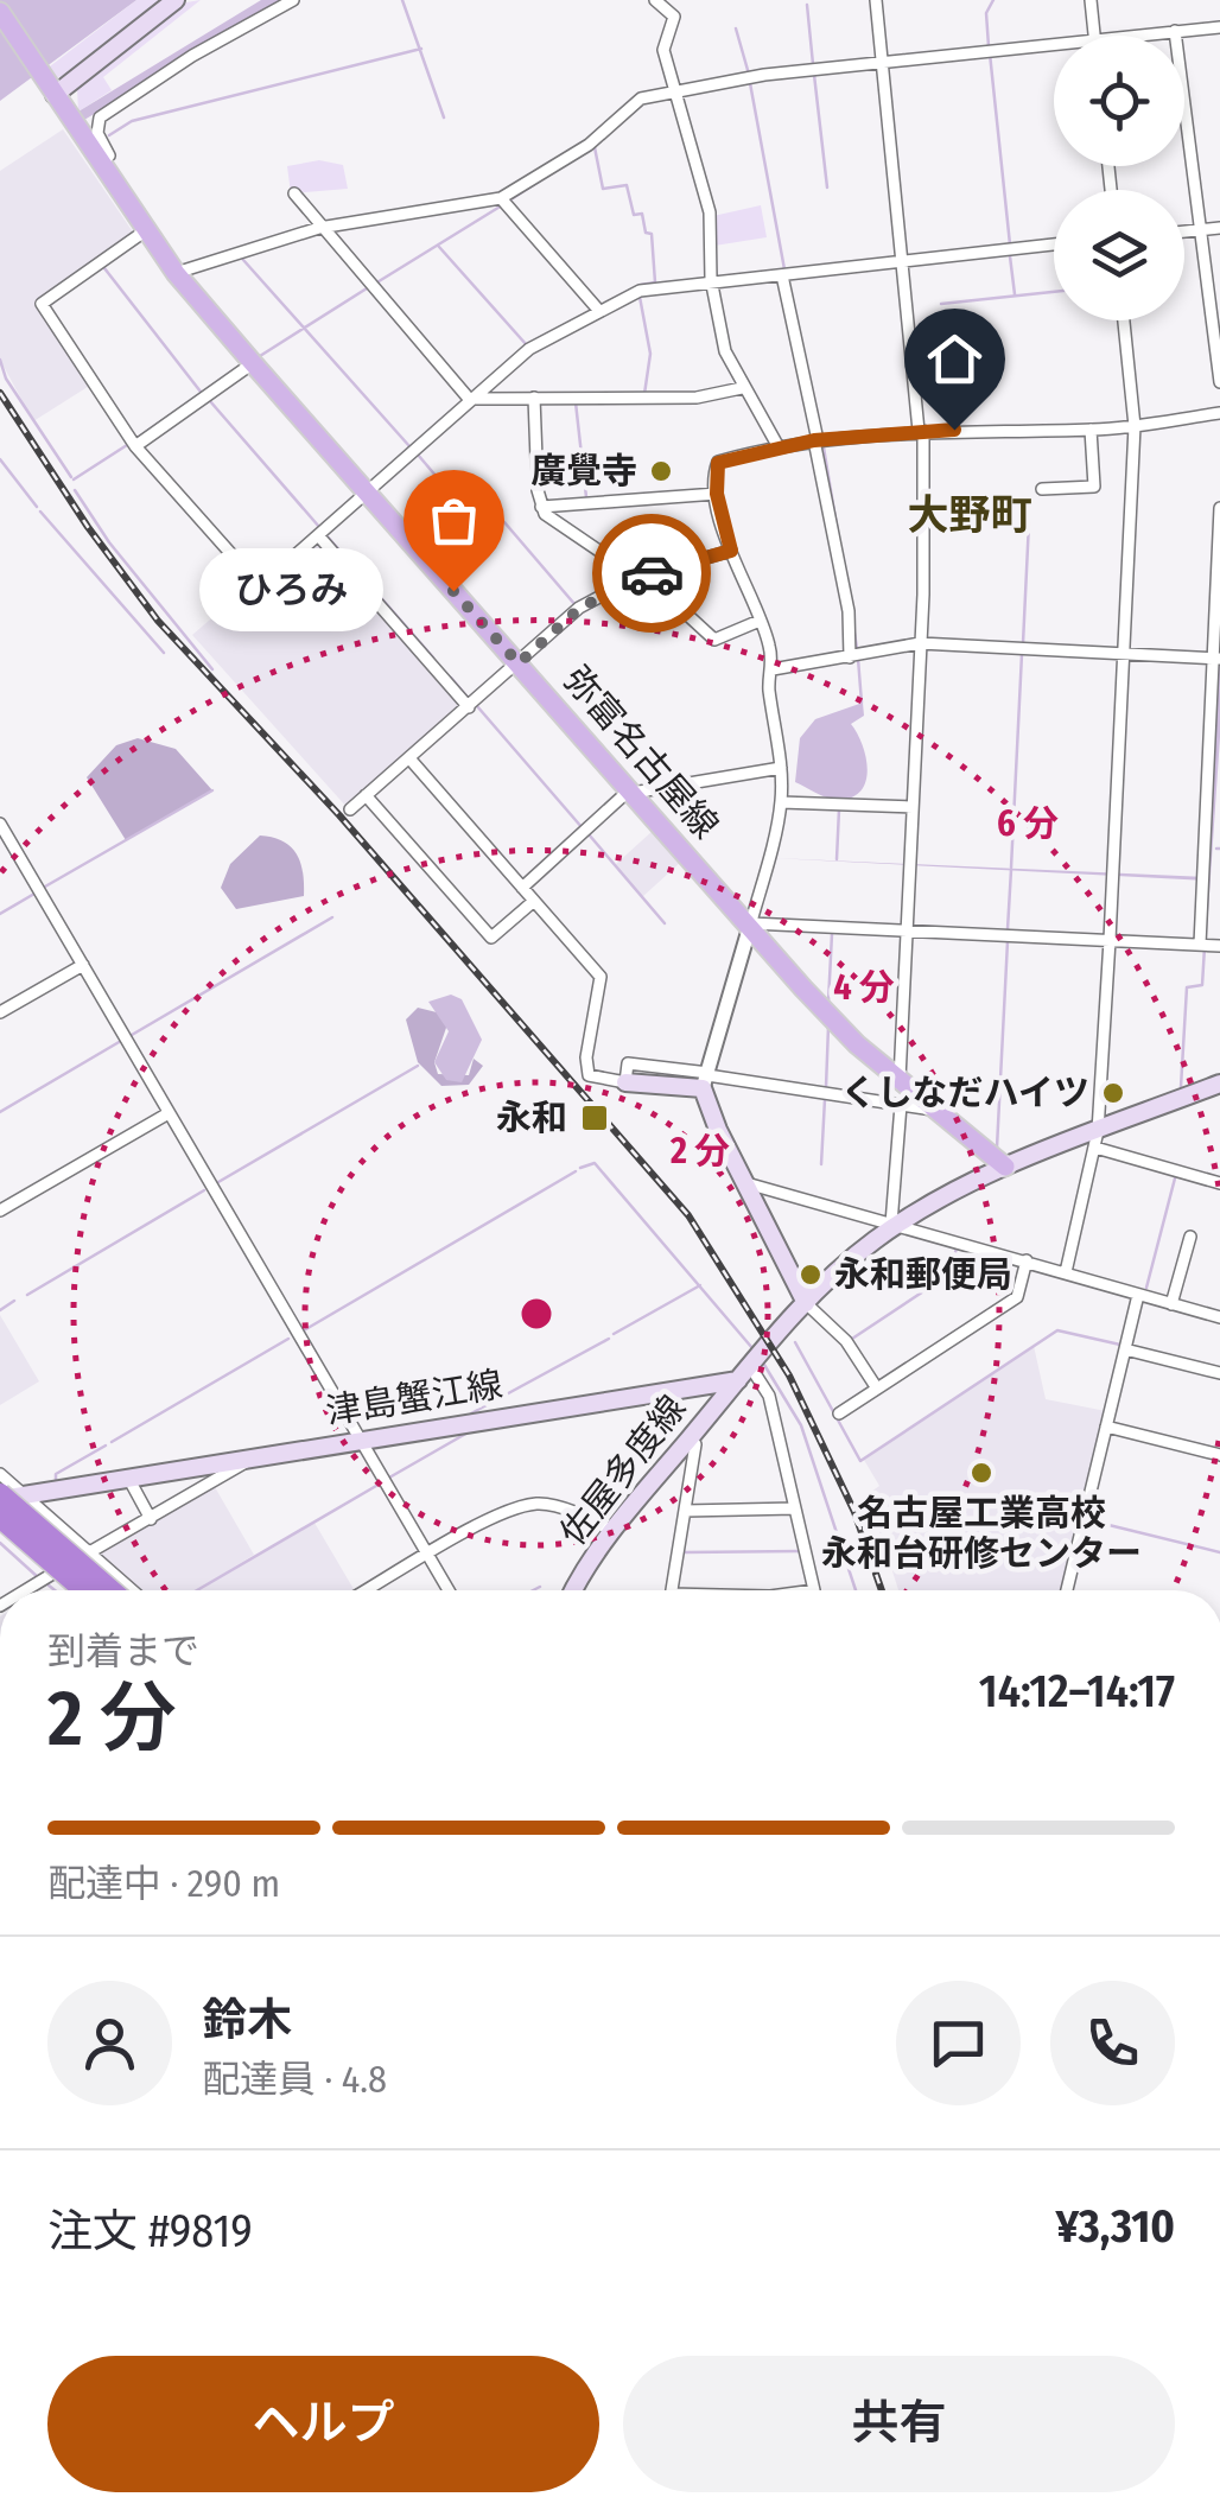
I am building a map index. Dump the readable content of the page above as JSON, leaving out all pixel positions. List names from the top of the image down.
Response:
{
  "streets": {
    "main road": ["弥富名古屋線", "津島蟹江線", "佐屋多度線"]
  },
  "crossings": [
    ["津島蟹江線", "佐屋多度線"]
  ],
  "districts": ["大野町"],
  "places": {
    "other": [
      "廣覺寺",
      "ひろみ",
      "くしなだハイツ",
      "永和郵便局",
      "名古屋工業高校 永和台研修センター"
    ],
    "transit": ["永和"]
  },
  "page": {
    "bubble": "ひろみ",
    "heading": ["2 分", "到着まで", "14:12–14:17"],
    "panel": [
      "鈴木",
      "配達員 · 4.8",
      "注文 #9819",
      "¥3,310"
    ],
    "bar": "配達中 · 290 m",
    "buttons": ["ヘルプ", "共有"]
  },
  "rings": ["6 分", "4 分", "2 分"]
}
